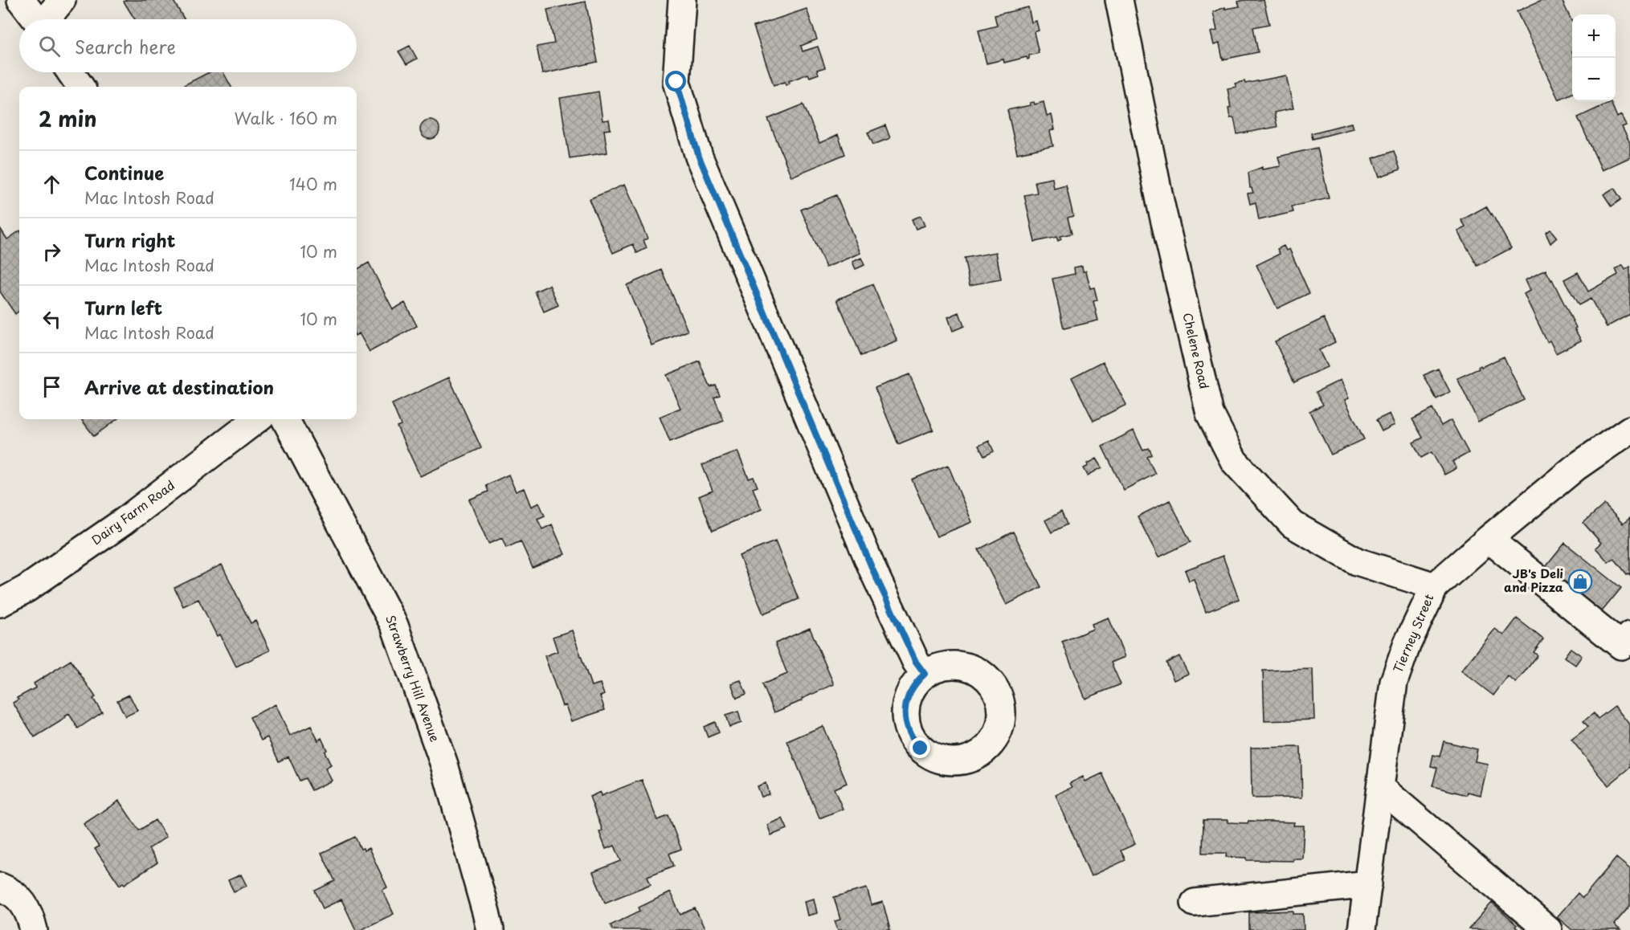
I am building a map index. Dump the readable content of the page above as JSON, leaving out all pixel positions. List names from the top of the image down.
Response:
{
  "streets": {
    "street": [
      "Chelene Road",
      "Dairy Farm Road",
      "Tierney Street",
      "Strawberry Hill Avenue"
    ]
  },
  "crossings": [
    ["Chelene Road", "Tierney Street"]
  ],
  "places": {
    "shop": ["JB's Deli and Pizza"]
  },
  "page": {
    "map_buttons": ["+", "−"],
    "search": "Search here",
    "heading": ["2 min", "Walk · 160 m"],
    "list": [
      ["Continue", "Mac Intosh Road", "140 m"],
      ["Turn right", "Mac Intosh Road", "10 m"],
      ["Turn left", "Mac Intosh Road", "10 m"],
      "Arrive at destination"
    ]
  }
}
